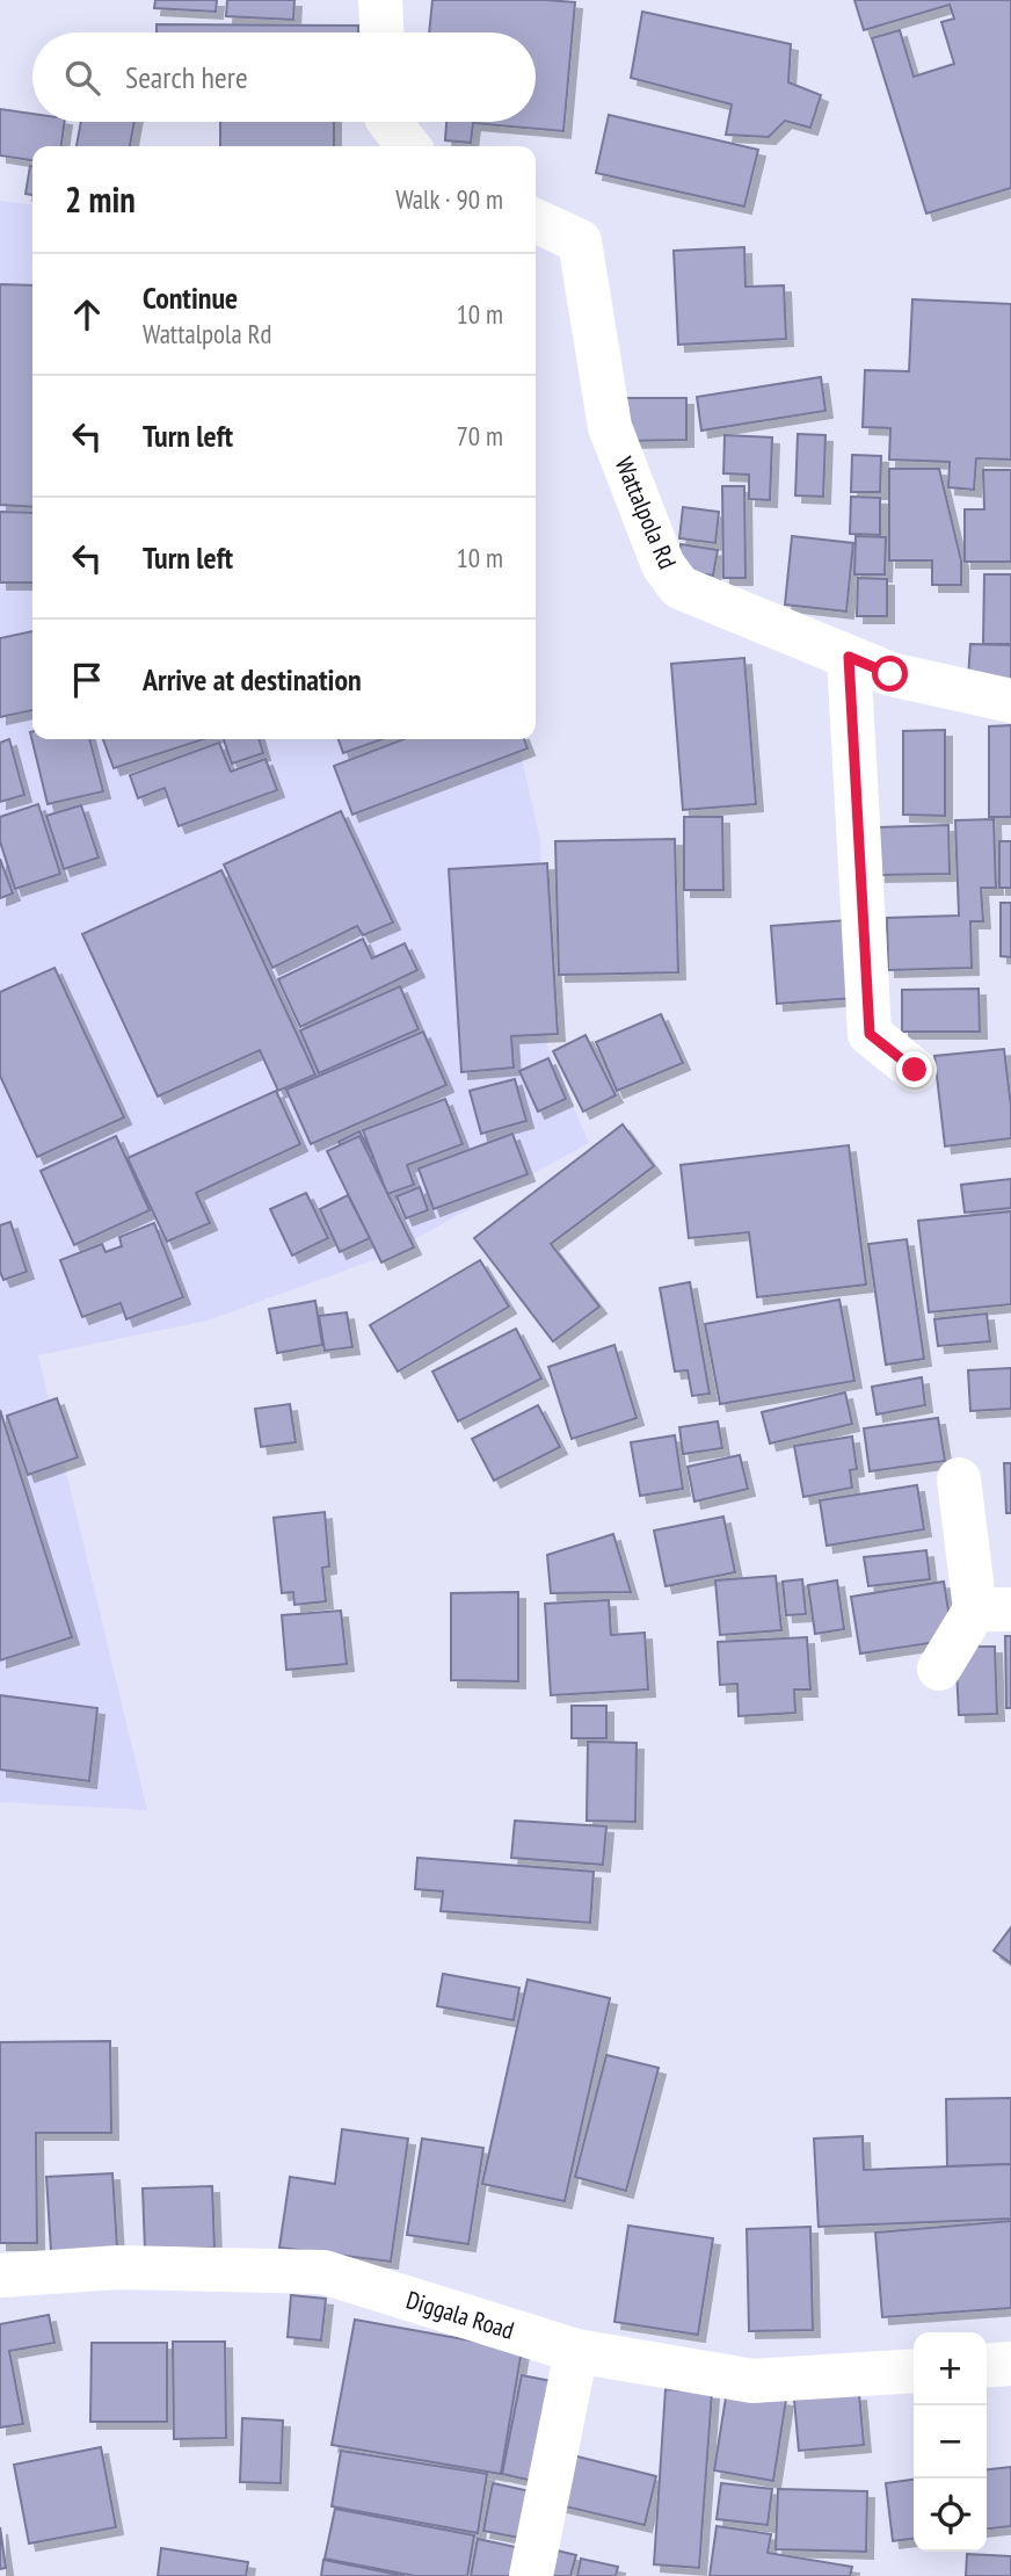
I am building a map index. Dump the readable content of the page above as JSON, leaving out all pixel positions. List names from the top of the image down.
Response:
{
  "streets": {
    "street": ["Wattalpola Rd", "Diggala Road"]
  },
  "page": {
    "search": "Search here",
    "heading": ["2 min", "Walk · 90 m"],
    "list": [
      ["Continue", "Wattalpola Rd", "10 m"],
      ["Turn left", "70 m"],
      ["Turn left", "10 m"],
      "Arrive at destination"
    ],
    "map_buttons": ["+", "−"]
  }
}
